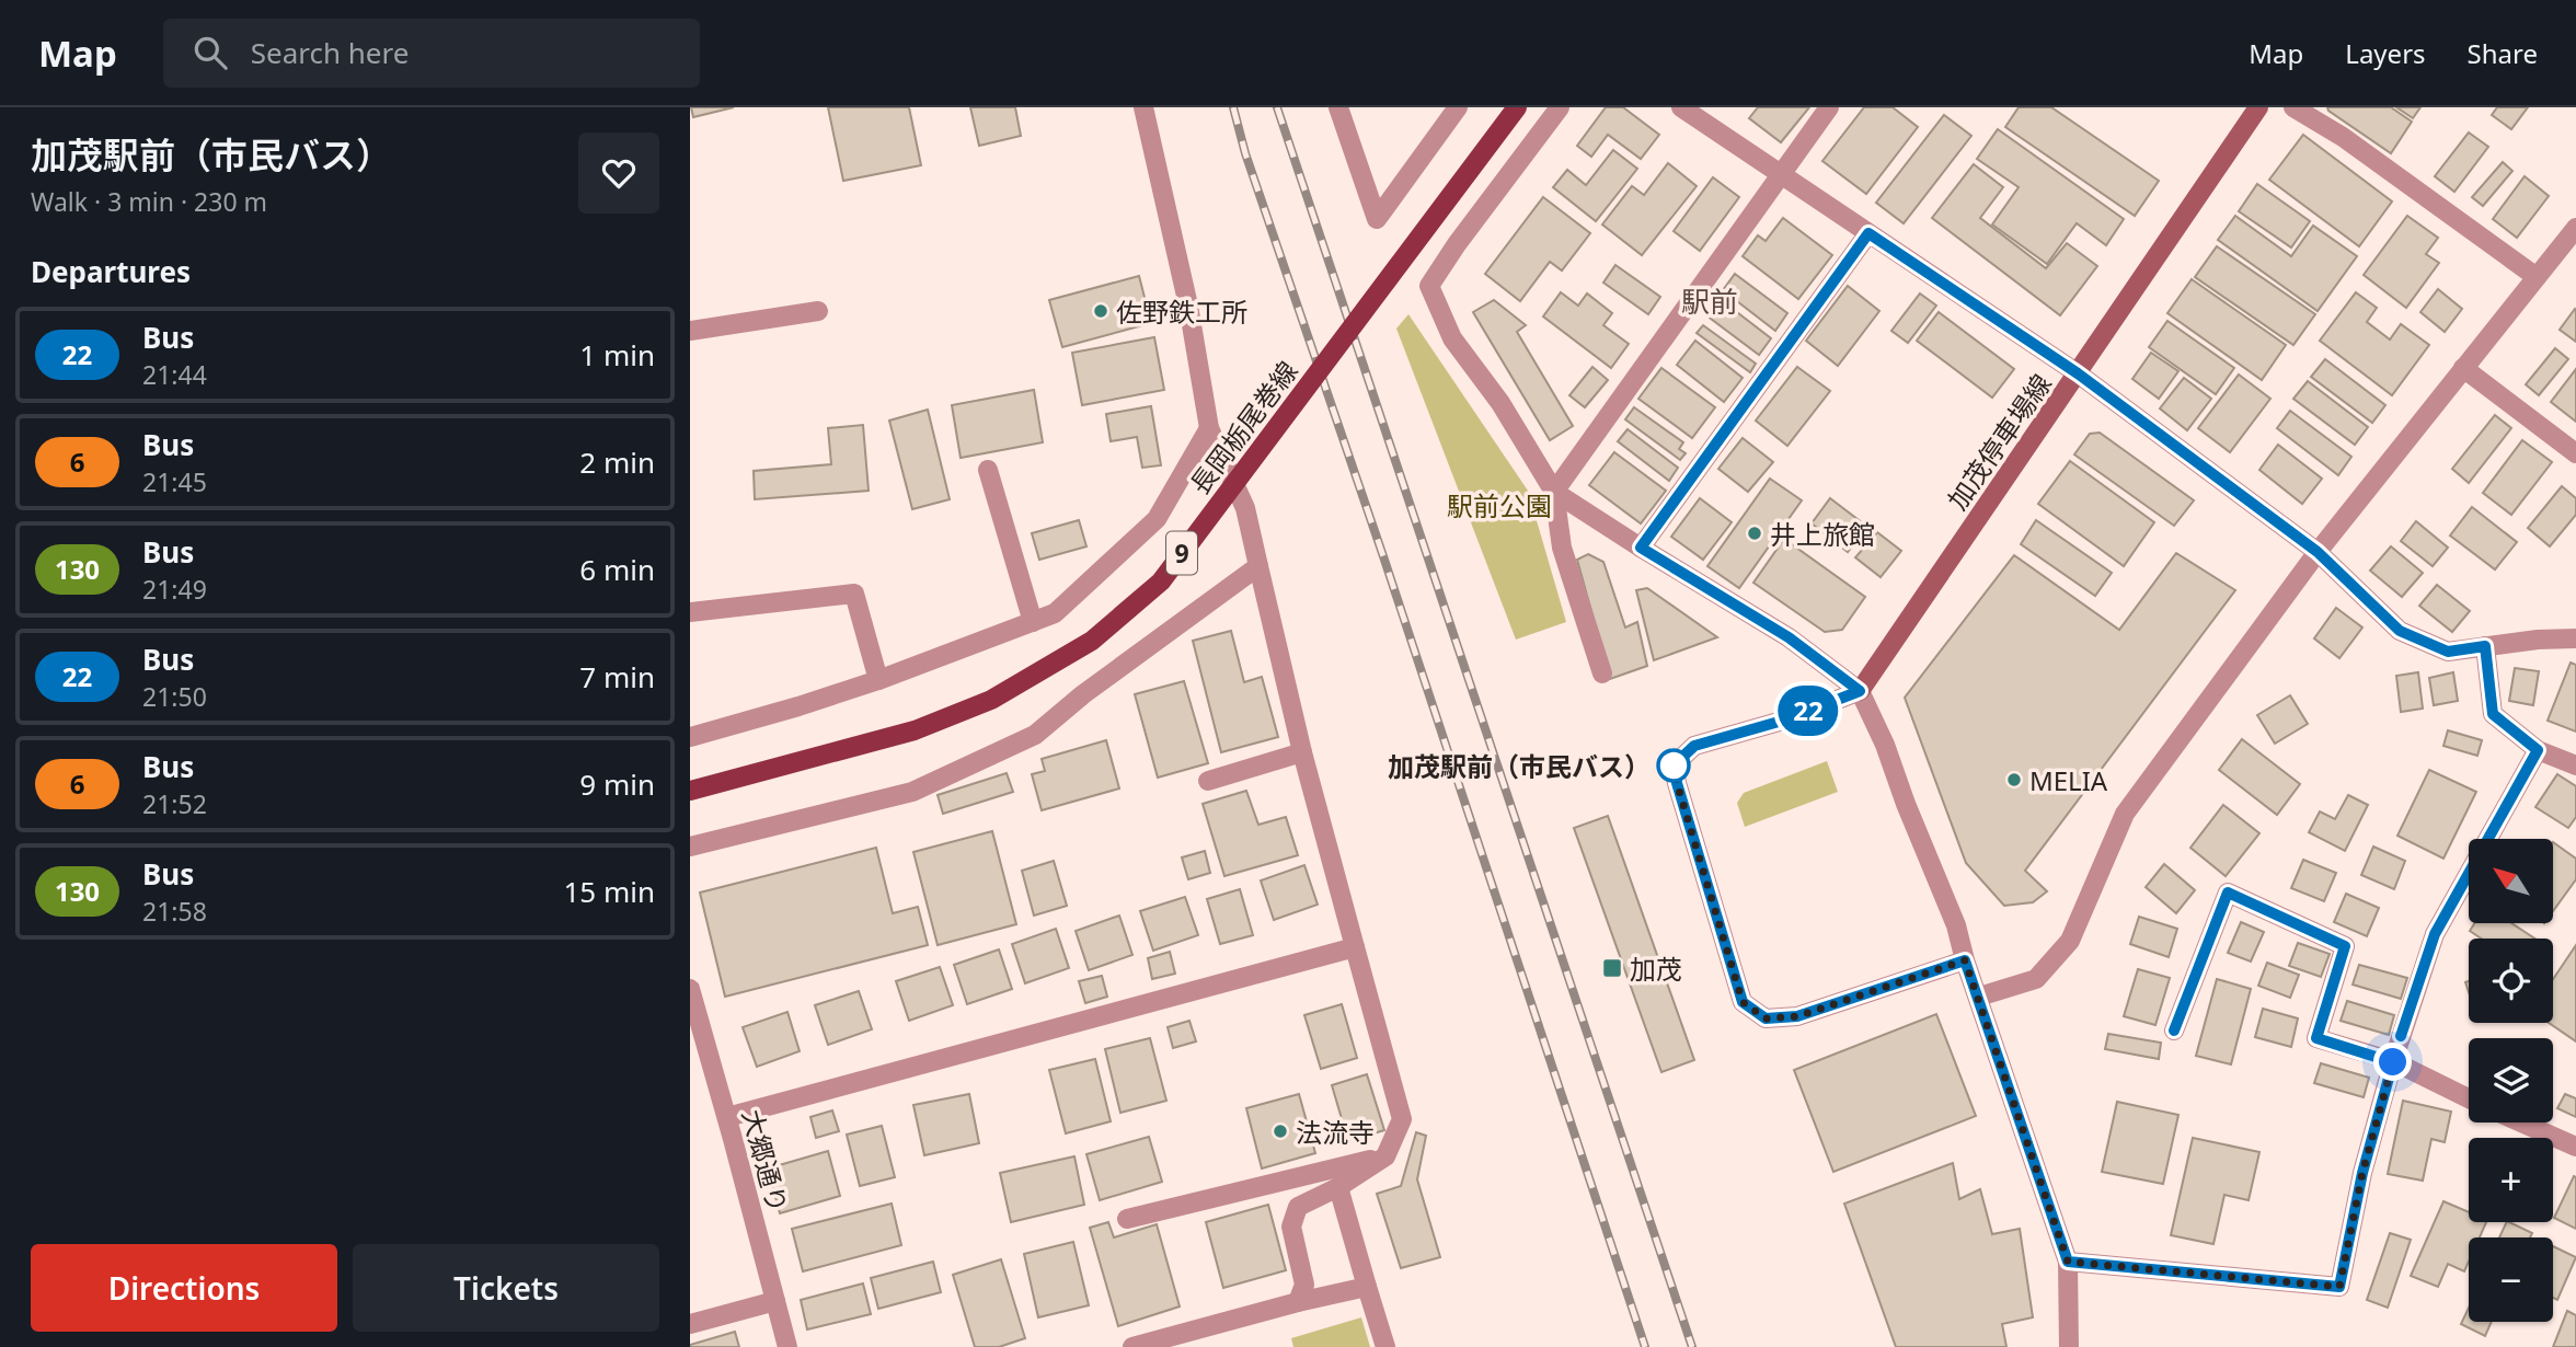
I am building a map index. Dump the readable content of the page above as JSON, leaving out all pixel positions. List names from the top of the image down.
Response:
{
  "streets": {
    "main road": ["長岡栃尾巻線", "加茂停車場線", "9"],
    "street": ["大郷通り"]
  },
  "districts": ["駅前"],
  "parks": ["駅前公園"],
  "places": {
    "other": [
      "佐野鉄工所",
      "井上旅館",
      "加茂駅前（市民バス）",
      "MELIA",
      "法流寺"
    ],
    "transit": ["加茂"]
  },
  "lines": ["bus line 22"],
  "north": "top left",
  "page": {
    "header": "Map",
    "search": "Search here",
    "nav": ["Map", "Layers", "Share"],
    "heading": [
      ["加茂駅前（市民バス）", "Walk · 3 min · 230 m"],
      "Departures"
    ],
    "on_map": "22",
    "list": [
      {
        "mark": "22",
        "name": "Bus",
        "note": "21:44",
        "value": "1 min"
      },
      {
        "mark": "6",
        "name": "Bus",
        "note": "21:45",
        "value": "2 min"
      },
      {
        "mark": "130",
        "name": "Bus",
        "note": "21:49",
        "value": "6 min"
      },
      {
        "mark": "22",
        "name": "Bus",
        "note": "21:50",
        "value": "7 min"
      },
      {
        "mark": "6",
        "name": "Bus",
        "note": "21:52",
        "value": "9 min"
      },
      {
        "mark": "130",
        "name": "Bus",
        "note": "21:58",
        "value": "15 min"
      }
    ],
    "map_buttons": ["+", "−"],
    "buttons": ["Directions", "Tickets"]
  }
}
